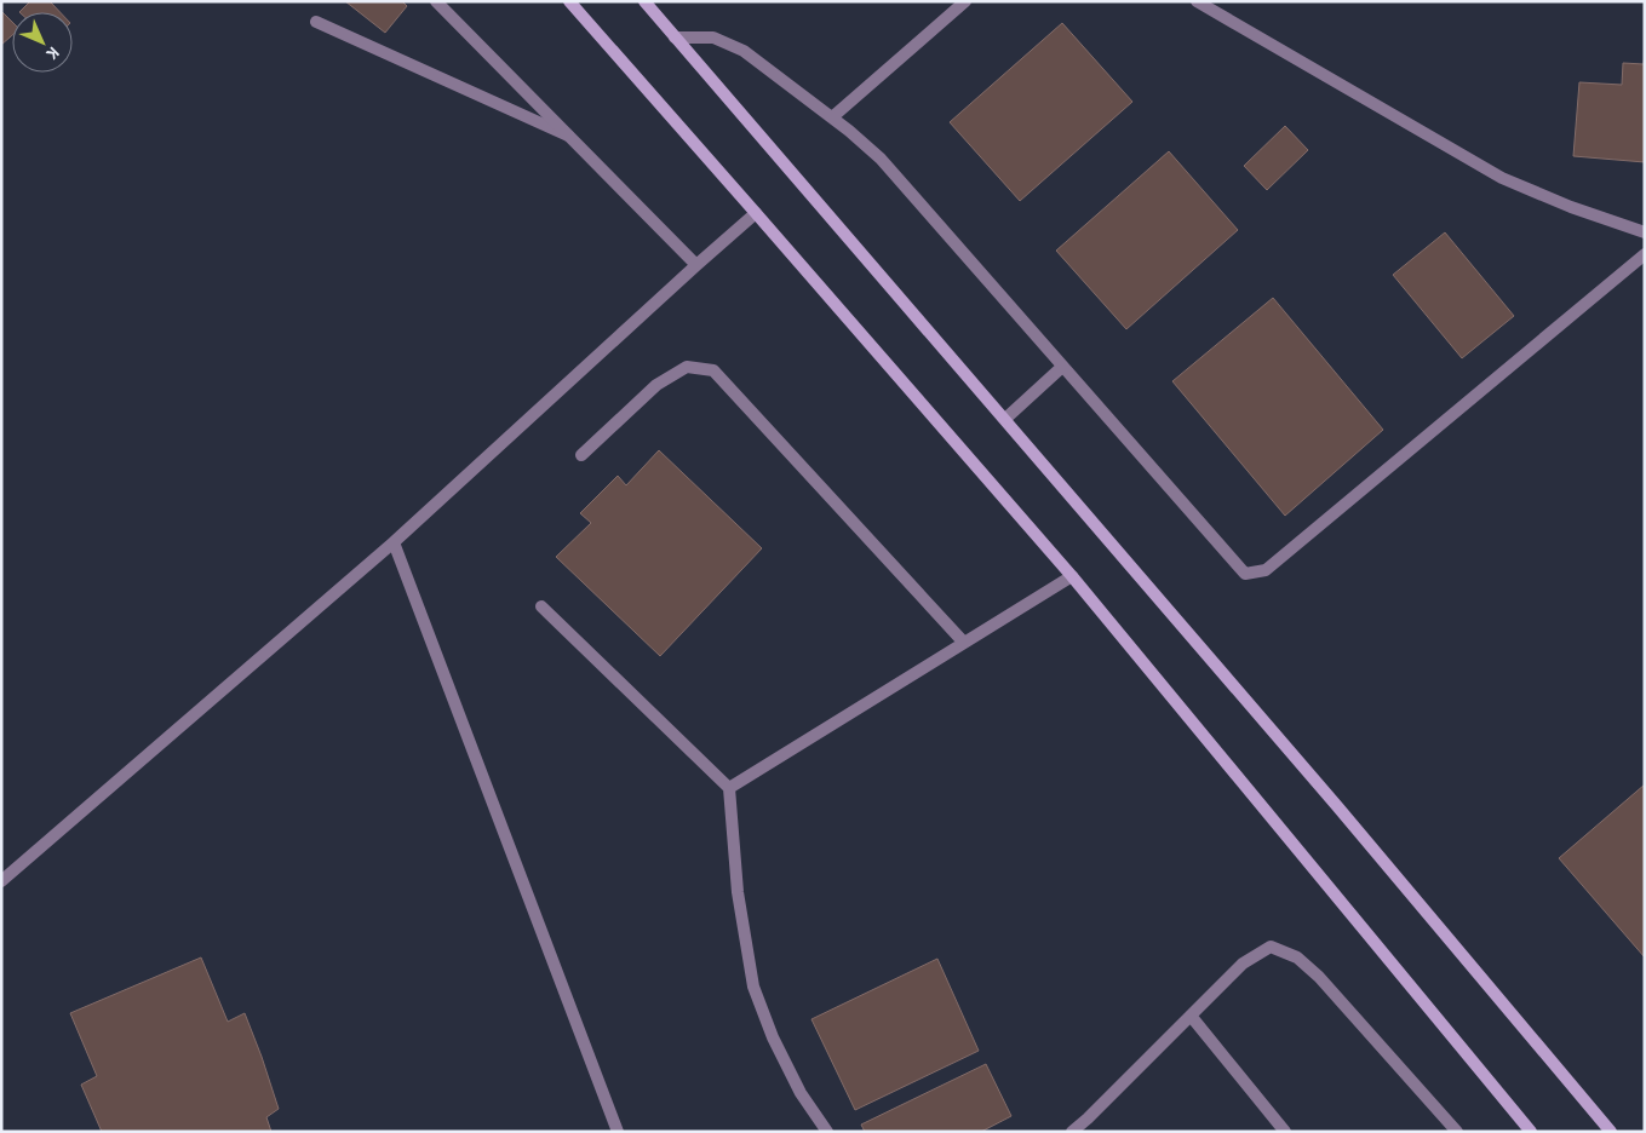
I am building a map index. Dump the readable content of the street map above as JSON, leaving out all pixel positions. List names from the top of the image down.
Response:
{
  "north": "bottom right"
}
